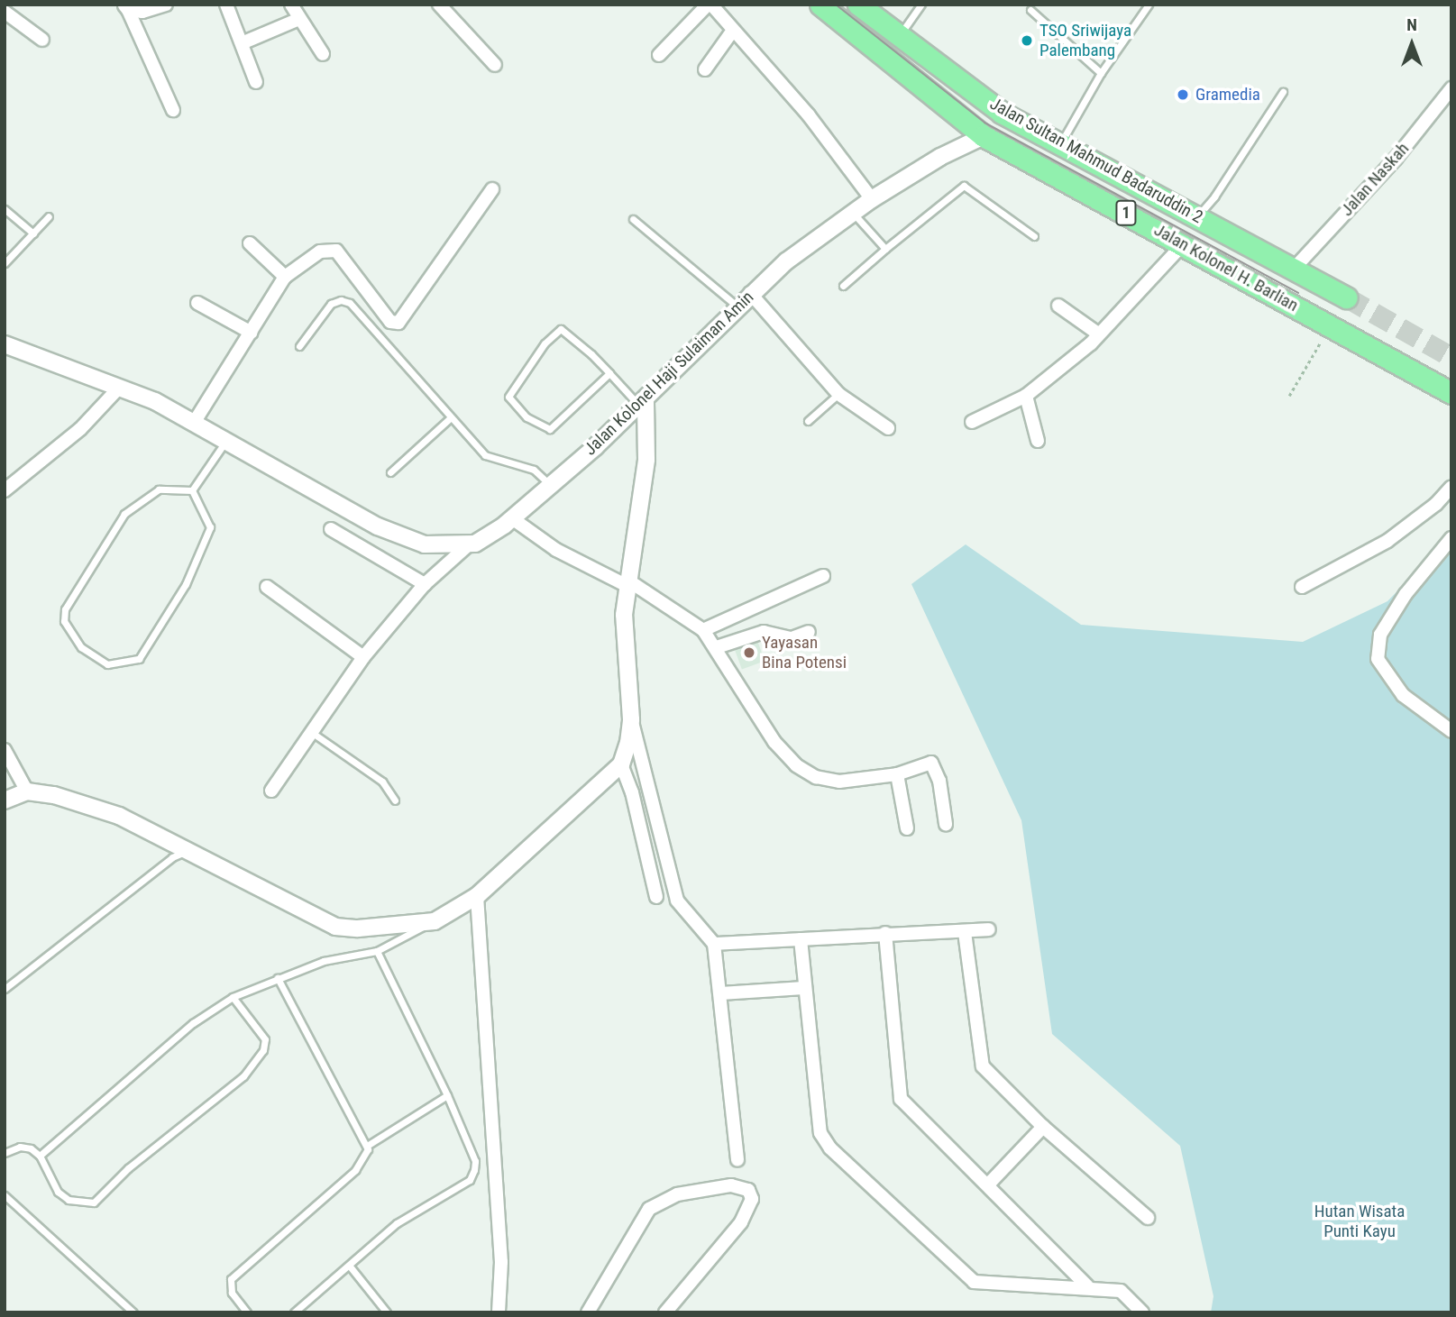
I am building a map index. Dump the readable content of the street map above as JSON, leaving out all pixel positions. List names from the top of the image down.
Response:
{
  "streets": {
    "highway": ["Jalan Sultan Mahmud Badaruddin 2", "1", "Jalan Kolonel H. Barlian"],
    "street": ["Jalan Naskah", "Jalan Kolonel Haji Sulaiman Amin"]
  },
  "crossings": [
    ["Jalan Sultan Mahmud Badaruddin 2", "Jalan Naskah"],
    ["Jalan Kolonel H. Barlian", "Jalan Kolonel Haji Sulaiman Amin"]
  ],
  "parks": ["Hutan Wisata Punti Kayu"],
  "places": ["TSO Sriwijaya Palembang", "Gramedia", "Yayasan Bina Potensi"],
  "north": "top"
}
